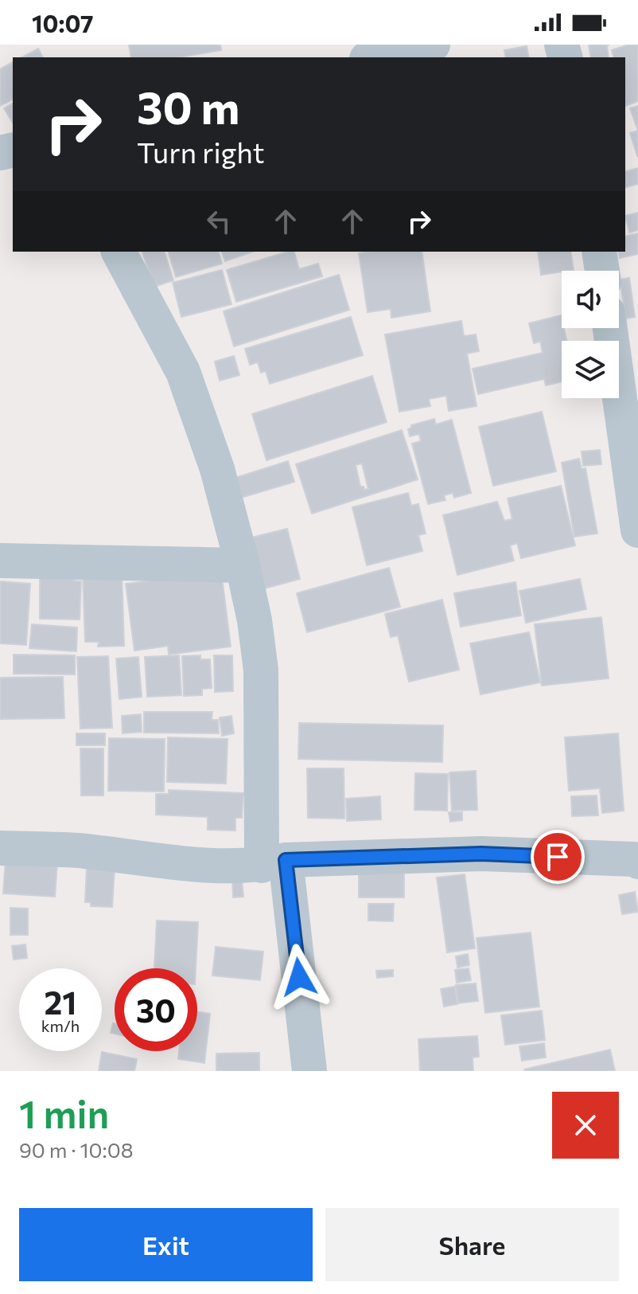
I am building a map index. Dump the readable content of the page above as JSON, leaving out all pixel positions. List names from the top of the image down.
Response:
{
  "page": {
    "status": "10:07",
    "turn": ["30 m", "Turn right"],
    "speed": "21 km/h",
    "limit": "30",
    "heading": ["1 min", "90 m · 10:08"],
    "buttons": ["Exit", "Share"]
  }
}
